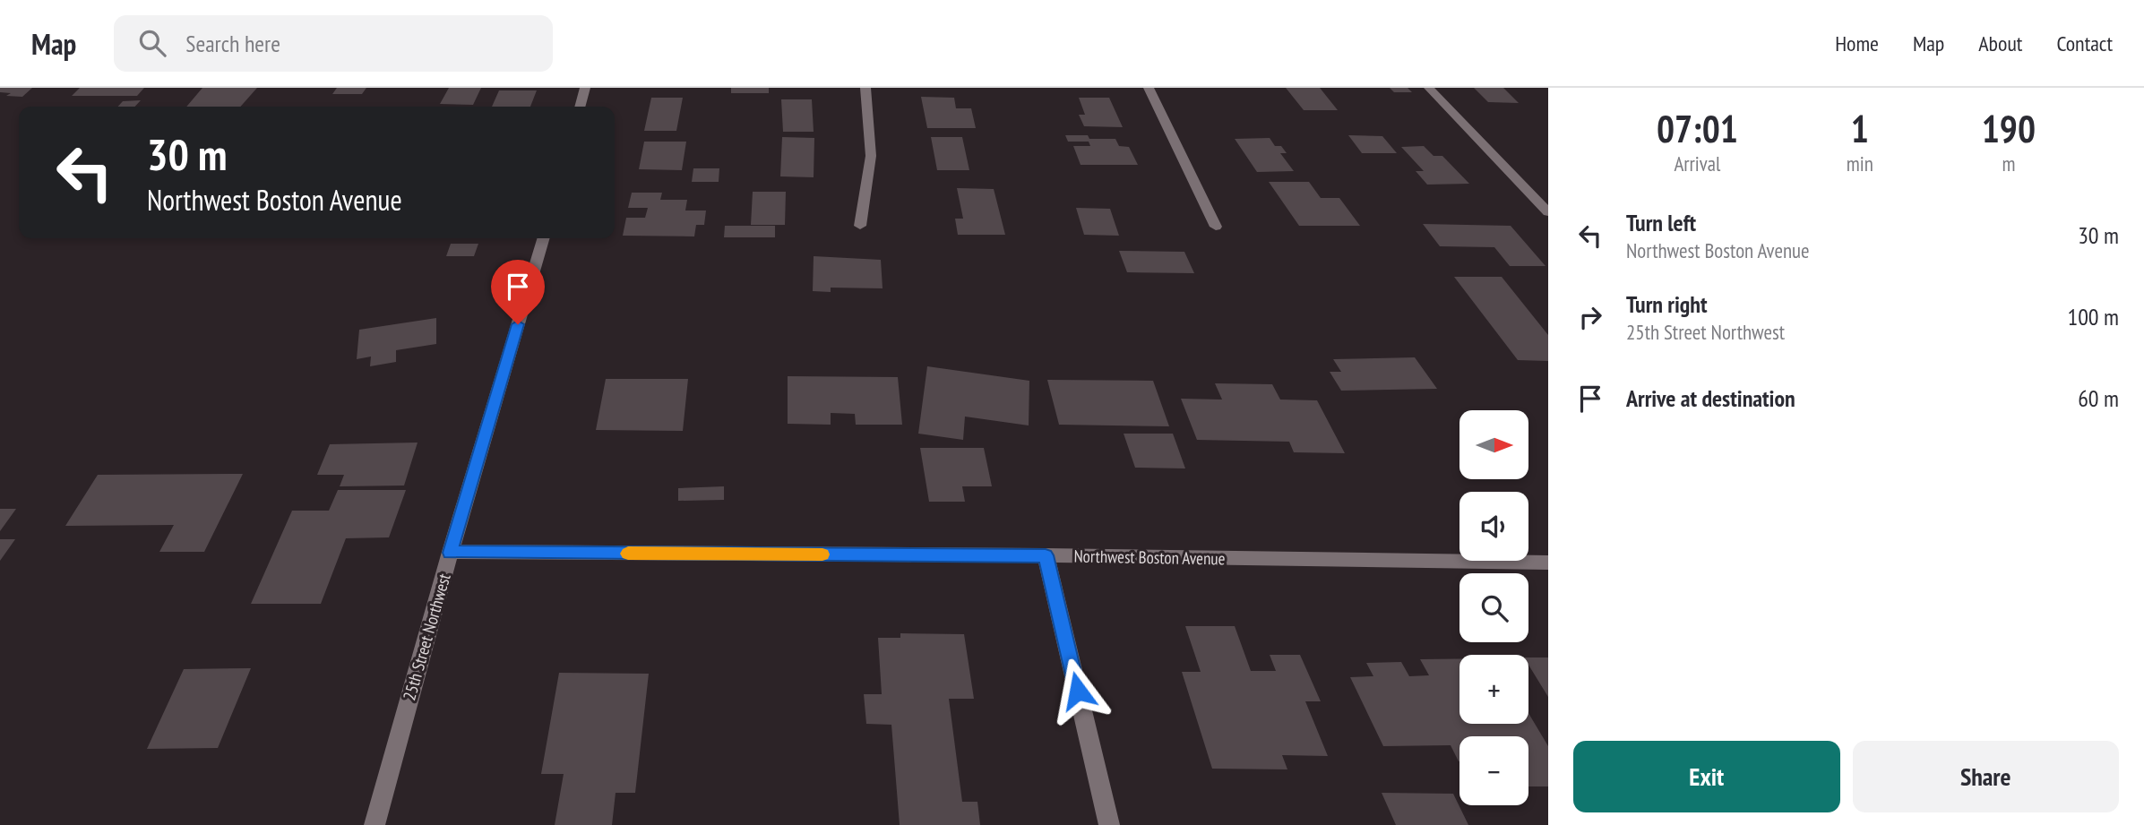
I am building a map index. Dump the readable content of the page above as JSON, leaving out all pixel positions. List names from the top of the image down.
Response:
{
  "streets": {
    "street": ["Northwest Boston Avenue", "25th Street Northwest"]
  },
  "crossings": [
    ["Northwest Boston Avenue", "25th Street Northwest"]
  ],
  "north": "right",
  "page": {
    "header": "Map",
    "search": "Search here",
    "nav": [
      "Home",
      "Map",
      "About",
      "Contact"
    ],
    "eta": [
      "07:01",
      "Arrival",
      "1",
      "min",
      "190",
      "m"
    ],
    "turn": ["30 m", "Northwest Boston Avenue"],
    "list": [
      {
        "name": "Turn left",
        "note": "Northwest Boston Avenue",
        "value": "30 m"
      },
      {
        "name": "Turn right",
        "note": "25th Street Northwest",
        "value": "100 m"
      },
      {
        "name": "Arrive at destination",
        "value": "60 m"
      }
    ],
    "map_buttons": ["+", "−"],
    "buttons": ["Exit", "Share"]
  }
}
